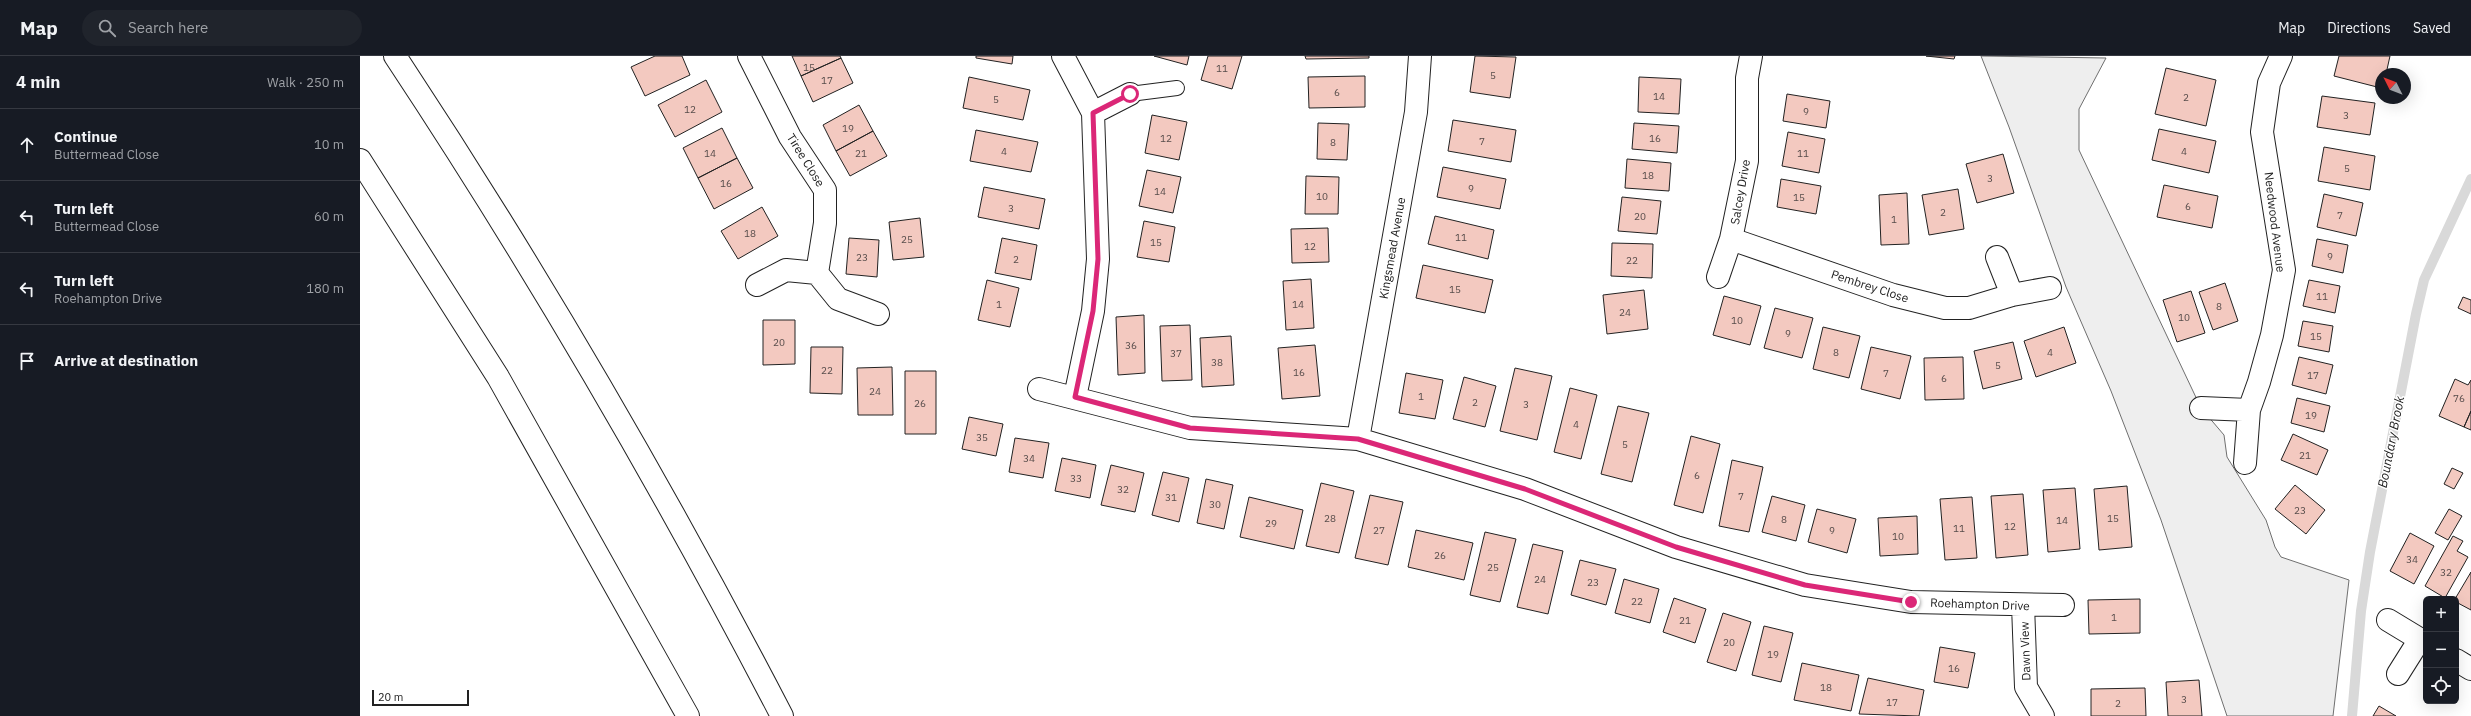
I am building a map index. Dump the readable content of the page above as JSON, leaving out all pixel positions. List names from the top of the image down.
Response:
{
  "streets": {
    "main road": [
      "Tiree Close",
      "Salcey Drive",
      "Needwood Avenue",
      "Kingsmead Avenue",
      "Pembrey Close",
      "Roehampton Drive",
      "Dawn View"
    ]
  },
  "crossings": [
    ["Salcey Drive", "Pembrey Close"],
    ["Kingsmead Avenue", "Roehampton Drive"],
    ["Roehampton Drive", "Dawn View"]
  ],
  "water": ["Boundary Brook"],
  "house_numbers": [
    "15",
    "11",
    "5",
    "17",
    "6",
    "14",
    "2",
    "5",
    "12",
    "9",
    "3",
    "19",
    "12",
    "16",
    "7",
    "8",
    "4",
    "4",
    "14",
    "21",
    "11",
    "5",
    "18",
    "3",
    "16",
    "9",
    "14",
    "10",
    "15",
    "6",
    "3",
    "2",
    "7",
    "20",
    "1",
    "18",
    "11",
    "25",
    "15",
    "12",
    "9",
    "23",
    "2",
    "22",
    "15",
    "11",
    "1",
    "14",
    "8",
    "24",
    "10",
    "10",
    "9",
    "15",
    "20",
    "36",
    "8",
    "4",
    "37",
    "38",
    "5",
    "22",
    "16",
    "7",
    "17",
    "6",
    "24",
    "1",
    "76",
    "2",
    "26",
    "3",
    "19",
    "4",
    "35",
    "5",
    "21",
    "34",
    "6",
    "33",
    "32",
    "7",
    "31",
    "30",
    "23",
    "28",
    "15",
    "8",
    "14",
    "29",
    "12",
    "11",
    "27",
    "9",
    "10",
    "26",
    "34",
    "25",
    "32",
    "24",
    "23",
    "22",
    "1",
    "21",
    "20",
    "19",
    "16",
    "18",
    "3",
    "17",
    "2"
  ],
  "scale_bar": "20 m",
  "north": "top left",
  "page": {
    "header": "Map",
    "search": "Search here",
    "nav": ["Map", "Directions", "Saved"],
    "heading": ["4 min", "Walk · 250 m"],
    "list": [
      ["Continue", "Buttermead Close", "10 m"],
      ["Turn left", "Buttermead Close", "60 m"],
      ["Turn left", "Roehampton Drive", "180 m"],
      "Arrive at destination"
    ],
    "map_buttons": ["+", "−"],
    "scale": "20 m"
  }
}
